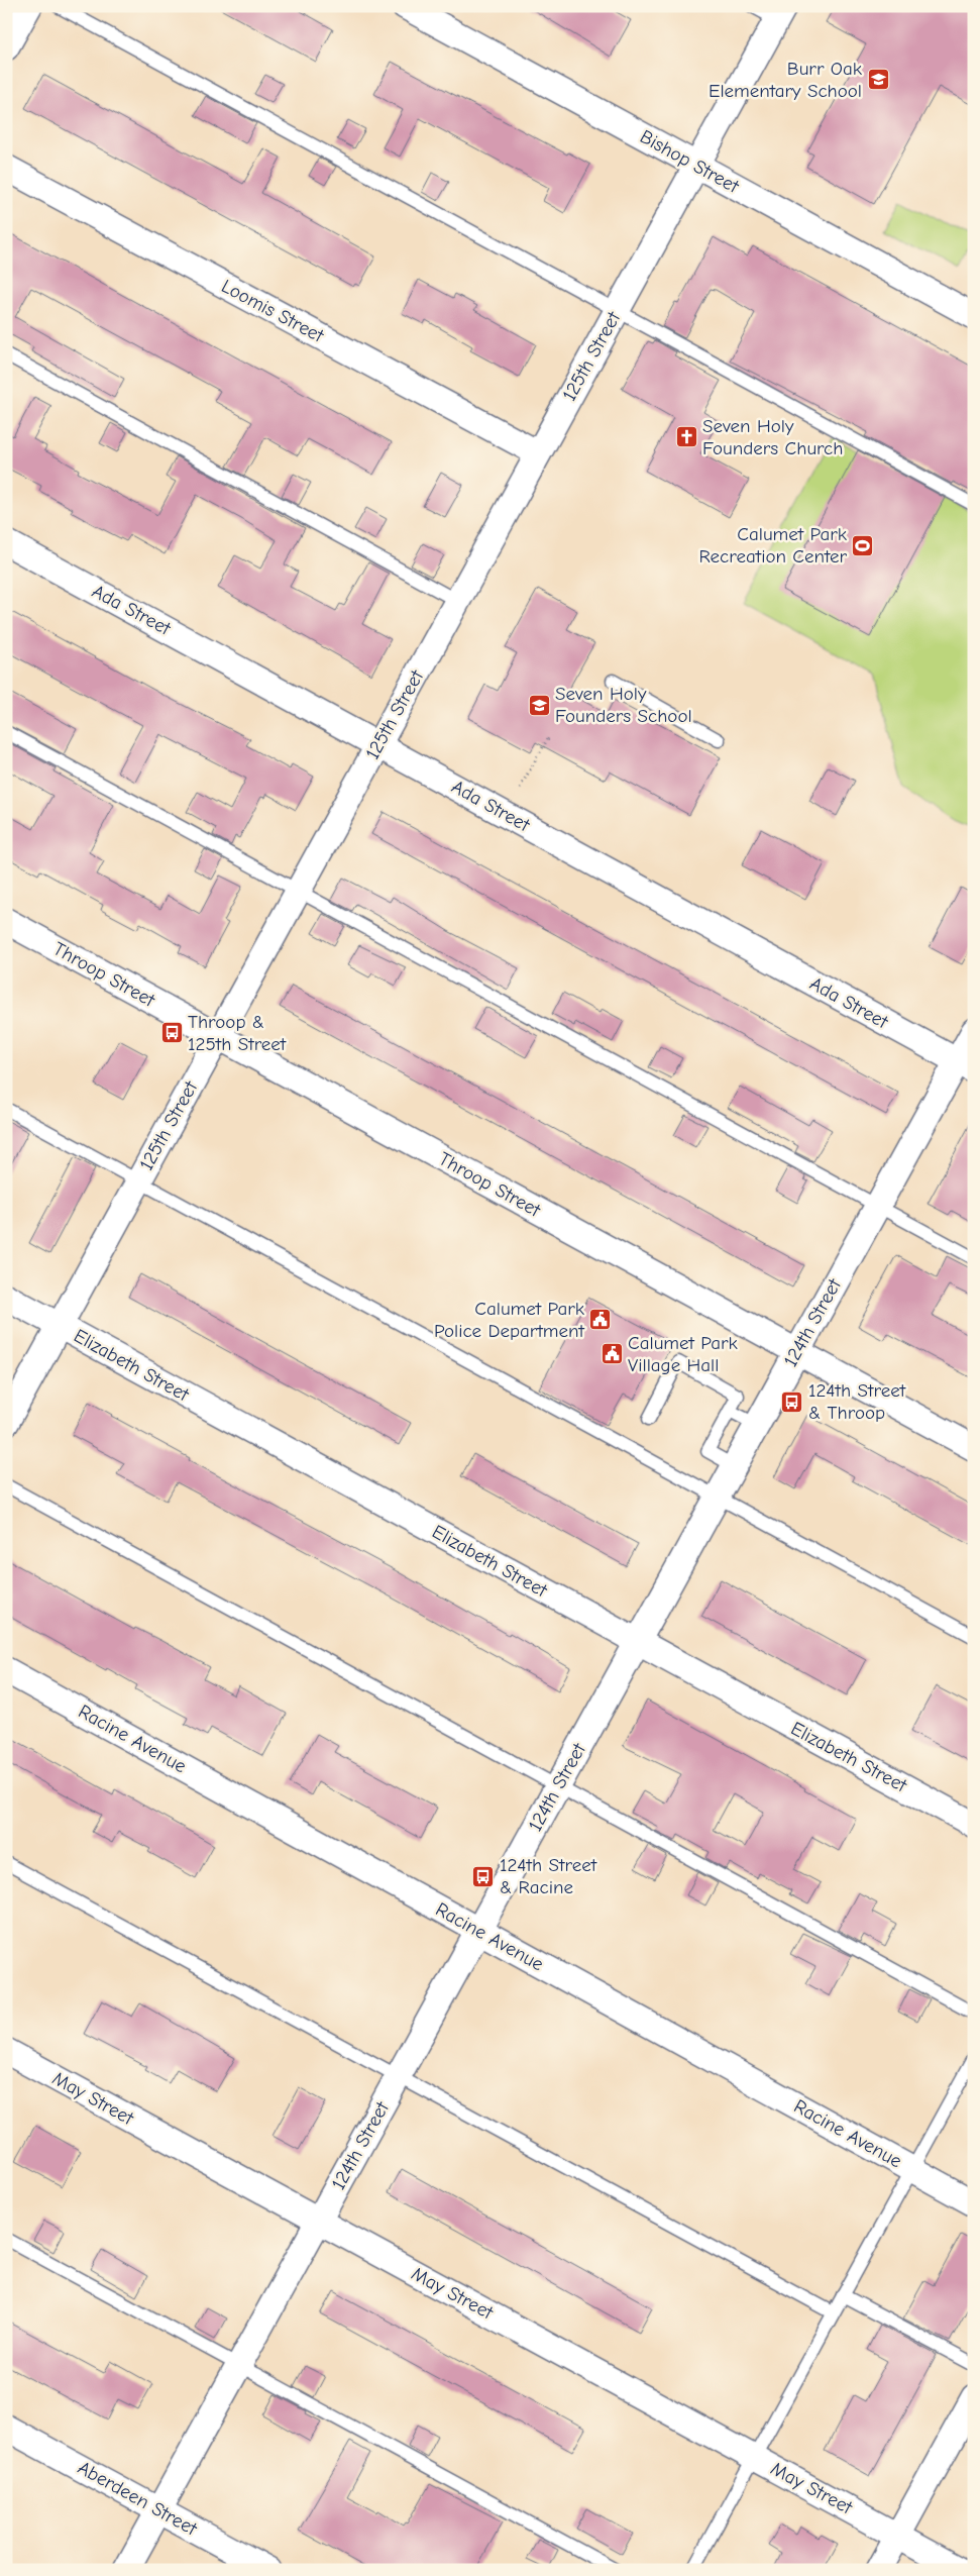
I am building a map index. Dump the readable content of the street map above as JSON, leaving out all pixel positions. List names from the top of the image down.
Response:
{
  "streets": {
    "street": [
      "Bishop Street",
      "Loomis Street",
      "125th Street",
      "Ada Street",
      "Throop Street",
      "124th Street",
      "Elizabeth Street",
      "Racine Avenue",
      "May Street",
      "Aberdeen Street"
    ]
  },
  "crossings": [
    ["Bishop Street", "125th Street"],
    ["Loomis Street", "125th Street"],
    ["125th Street", "Ada Street"],
    ["125th Street", "Throop Street"],
    ["125th Street", "Elizabeth Street"],
    ["Ada Street", "124th Street"],
    ["Throop Street", "124th Street"],
    ["124th Street", "Elizabeth Street"],
    ["124th Street", "Racine Avenue"],
    ["124th Street", "May Street"],
    ["124th Street", "Aberdeen Street"]
  ],
  "places": {
    "school or university": ["Burr Oak Elementary School", "Seven Holy Founders School"],
    "church": ["Seven Holy Founders Church"],
    "sports": ["Calumet Park Recreation Center"],
    "bus stop": ["Throop & 125th Street", "124th Street & Throop", "124th Street & Racine"],
    "public building": ["Calumet Park Police Department", "Calumet Park Village Hall"]
  }
}
